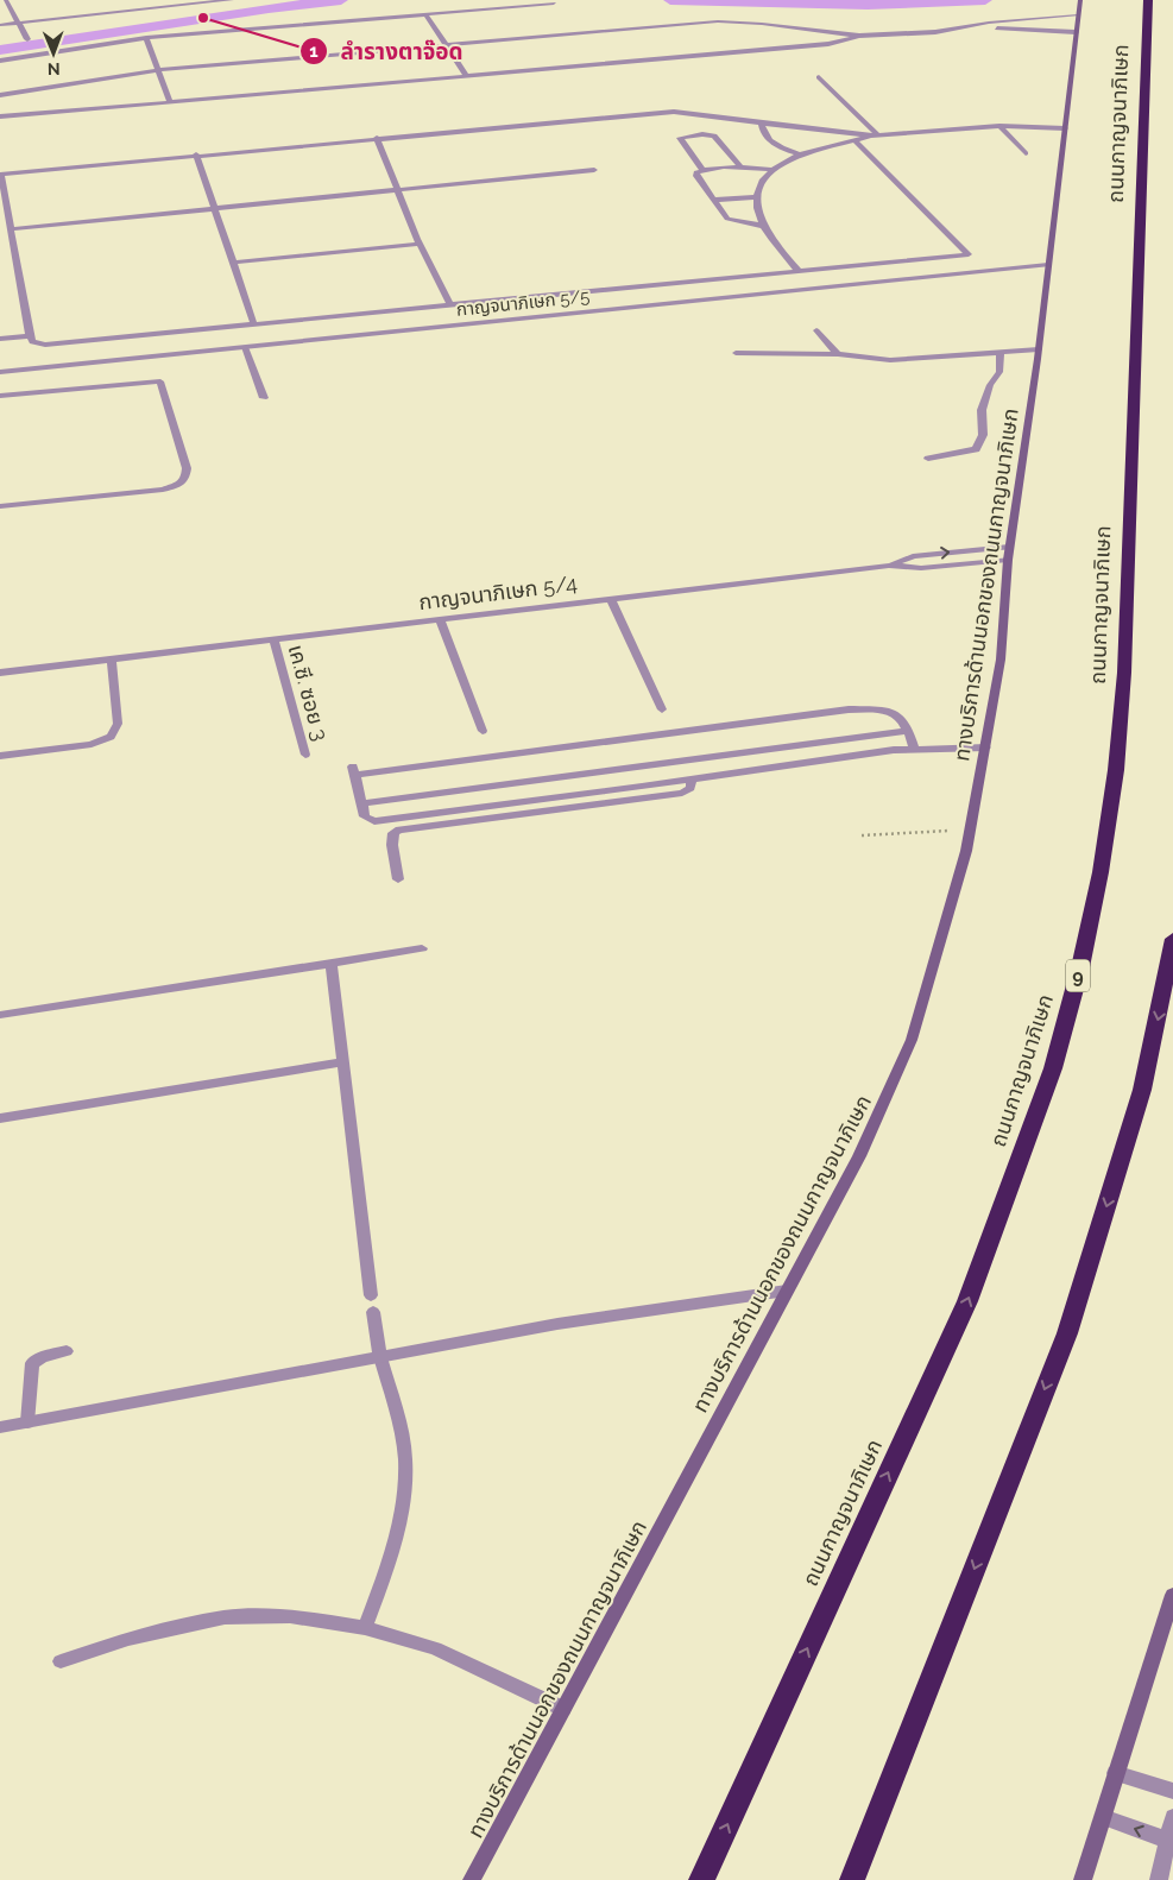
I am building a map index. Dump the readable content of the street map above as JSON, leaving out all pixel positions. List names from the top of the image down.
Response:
{
  "streets": {
    "highway": ["ถนนกาญจนาภิเษก", "9"],
    "main road": ["ทางบริการด้านนอกของถนนกาญจนาภิเษก"],
    "street": ["กาญจนาภิเษก 5/5", "กาญจนาภิเษก 5/4", "เค.ซี. ซอย 3"]
  },
  "crossings": [
    ["กาญจนาภิเษก 5/5", "ทางบริการด้านนอกของถนนกาญจนาภิเษก"],
    ["ทางบริการด้านนอกของถนนกาญจนาภิเษก", "กาญจนาภิเษก 5/4"],
    ["กาญจนาภิเษก 5/4", "เค.ซี. ซอย 3"]
  ],
  "places": ["ลำรางตาจ๊อด"],
  "north": "bottom"
}
